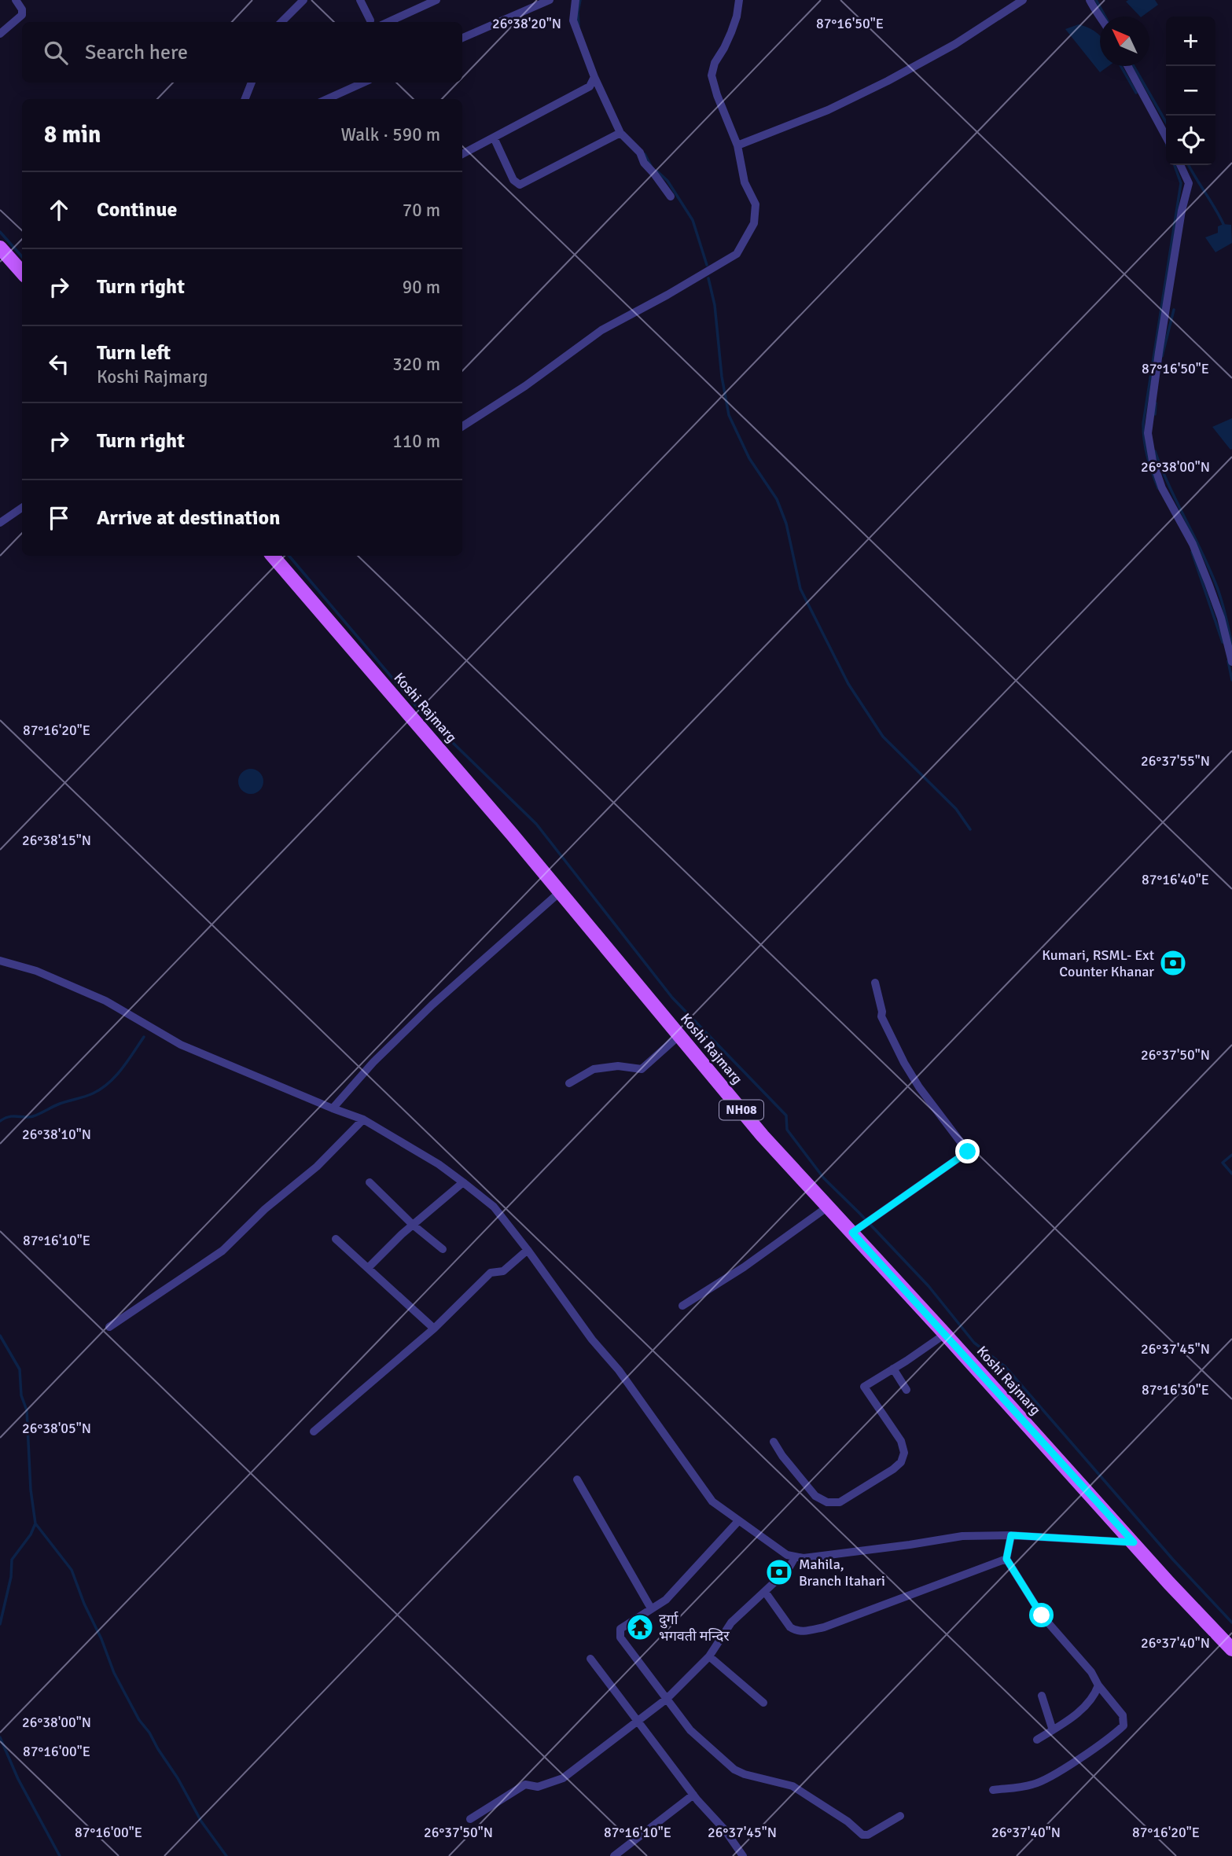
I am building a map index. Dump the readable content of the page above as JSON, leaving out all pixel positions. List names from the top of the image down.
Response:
{
  "streets": {
    "main road": ["Koshi Rajmarg", "NH08"]
  },
  "places": {
    "bank": ["Kumari, RSML- Ext Counter Khanar", "Mahila, Branch Itahari"],
    "temple": ["दुर्गा भगवती मन्दिर"]
  },
  "north": "top left",
  "page": {
    "map_buttons": ["+", "−"],
    "search": "Search here",
    "heading": ["8 min", "Walk · 590 m"],
    "list": [
      ["Continue", "70 m"],
      ["Turn right", "90 m"],
      ["Turn left", "Koshi Rajmarg", "320 m"],
      ["Turn right", "110 m"],
      "Arrive at destination"
    ]
  },
  "coordinates": [
    "87°16'50\"E",
    "26°38'20\"N",
    "26°38'00\"N",
    "87°16'20\"E",
    "26°37'55\"N",
    "26°38'15\"N",
    "87°16'40\"E",
    "26°37'50\"N",
    "26°38'10\"N",
    "87°16'10\"E",
    "26°37'45\"N",
    "87°16'30\"E",
    "26°38'05\"N",
    "26°37'40\"N",
    "87°16'00\"E"
  ]
}
